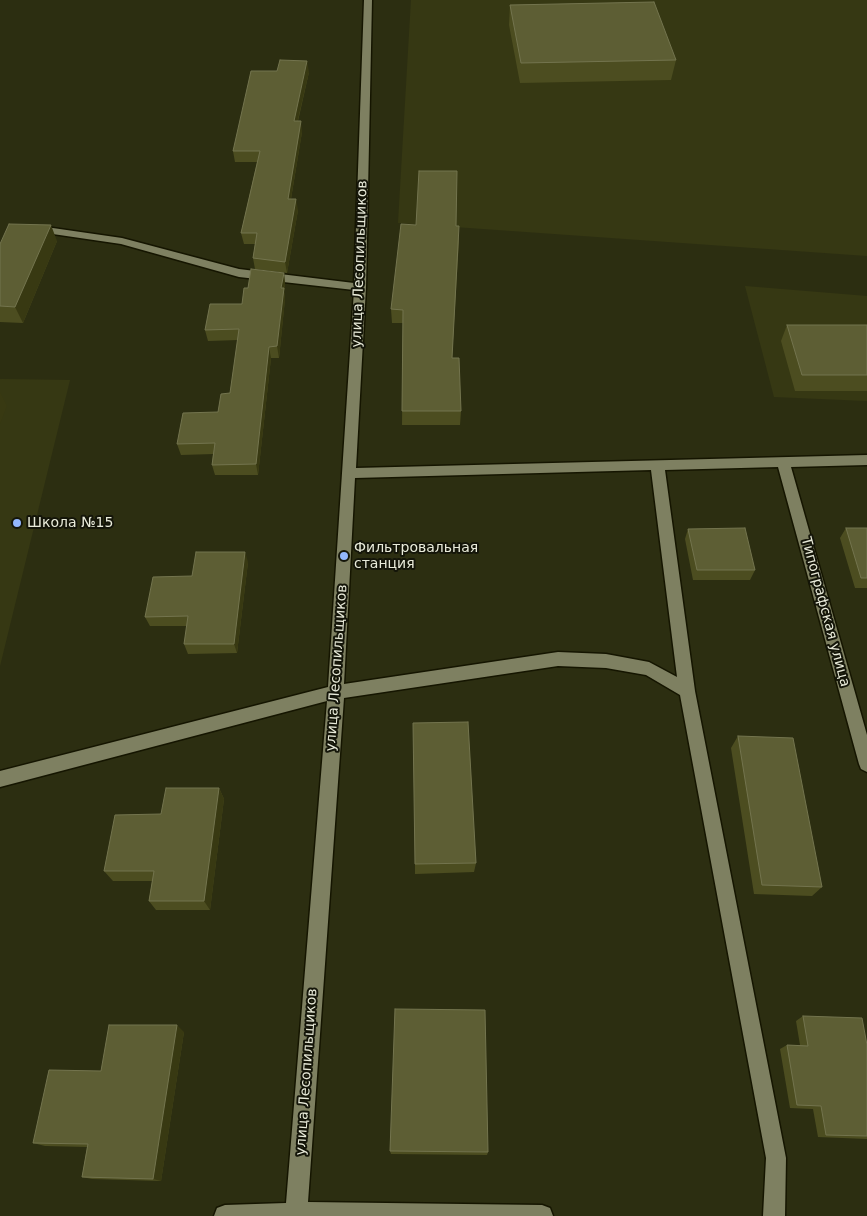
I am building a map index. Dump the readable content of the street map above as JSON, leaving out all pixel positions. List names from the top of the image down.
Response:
{
  "streets": {
    "street": ["улица Лесопильщиков", "Типографская улица"]
  },
  "places": ["Школа №15", "Фильтровальная станция"]
}
